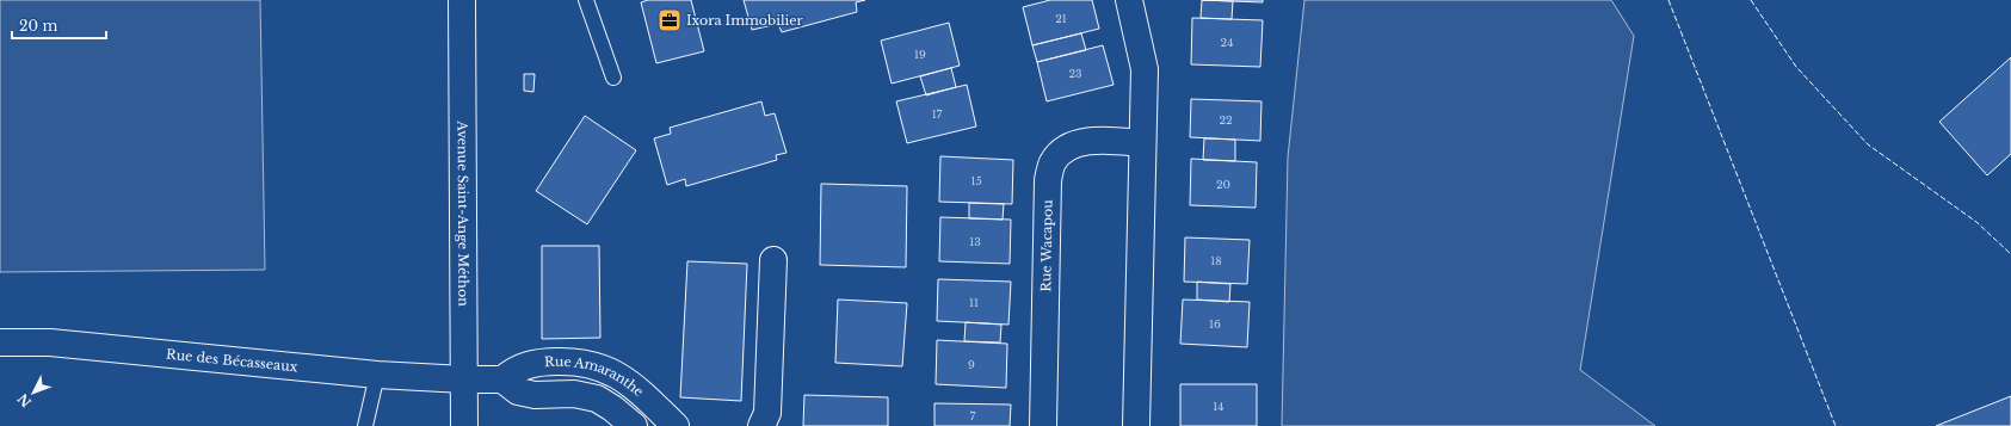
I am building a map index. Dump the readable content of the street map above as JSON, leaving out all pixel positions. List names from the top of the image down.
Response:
{
  "streets": {
    "street": [
      "Avenue Saint-Ange Méthon",
      "Rue Wacapou",
      "Rue des Bécasseaux",
      "Rue Amaranthe"
    ]
  },
  "crossings": [
    ["Avenue Saint-Ange Méthon", "Rue des Bécasseaux"]
  ],
  "places": {
    "office": ["Ixora Immobilier"]
  },
  "house_numbers": [
    "21",
    "24",
    "19",
    "23",
    "17",
    "22",
    "15",
    "20",
    "13",
    "18",
    "11",
    "16",
    "9",
    "14",
    "7"
  ],
  "scale_bar": "20 m",
  "north": "bottom left"
}
